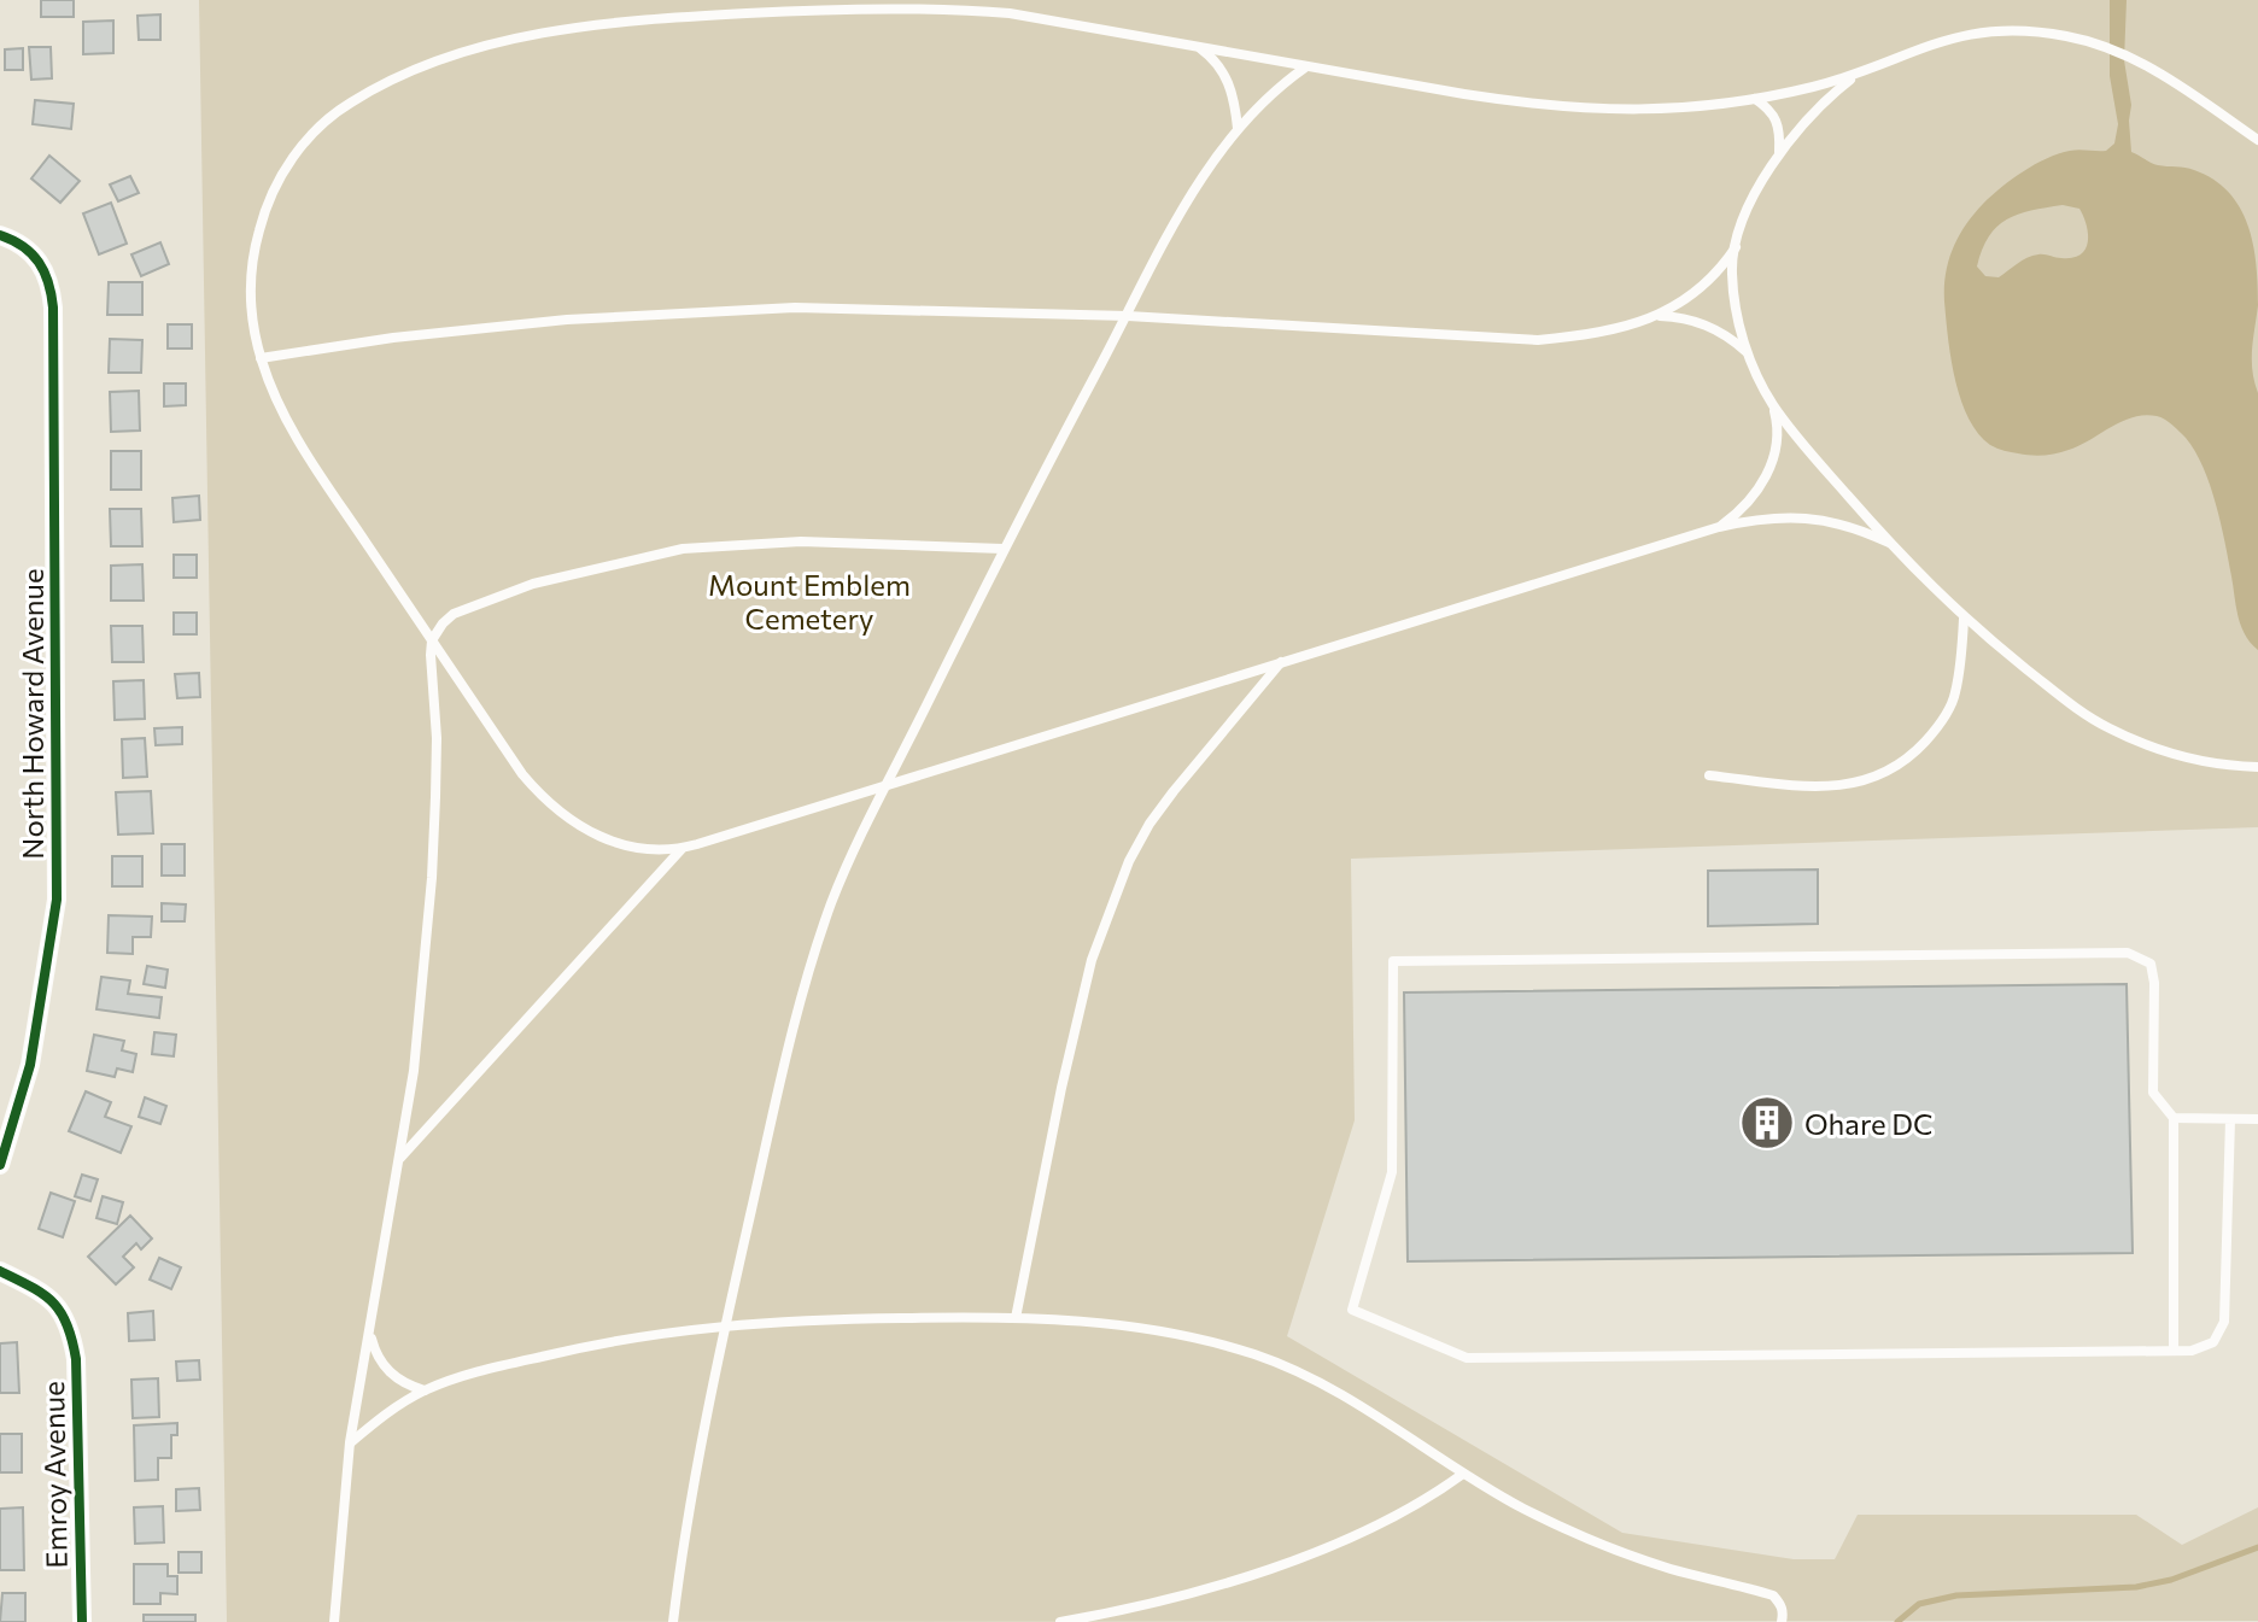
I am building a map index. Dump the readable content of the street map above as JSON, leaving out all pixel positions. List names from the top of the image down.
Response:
{
  "streets": {
    "street": ["North Howard Avenue", "Emroy Avenue"]
  },
  "parks": ["Mount Emblem Cemetery"],
  "places": {
    "building": ["Ohare DC"]
  }
}
